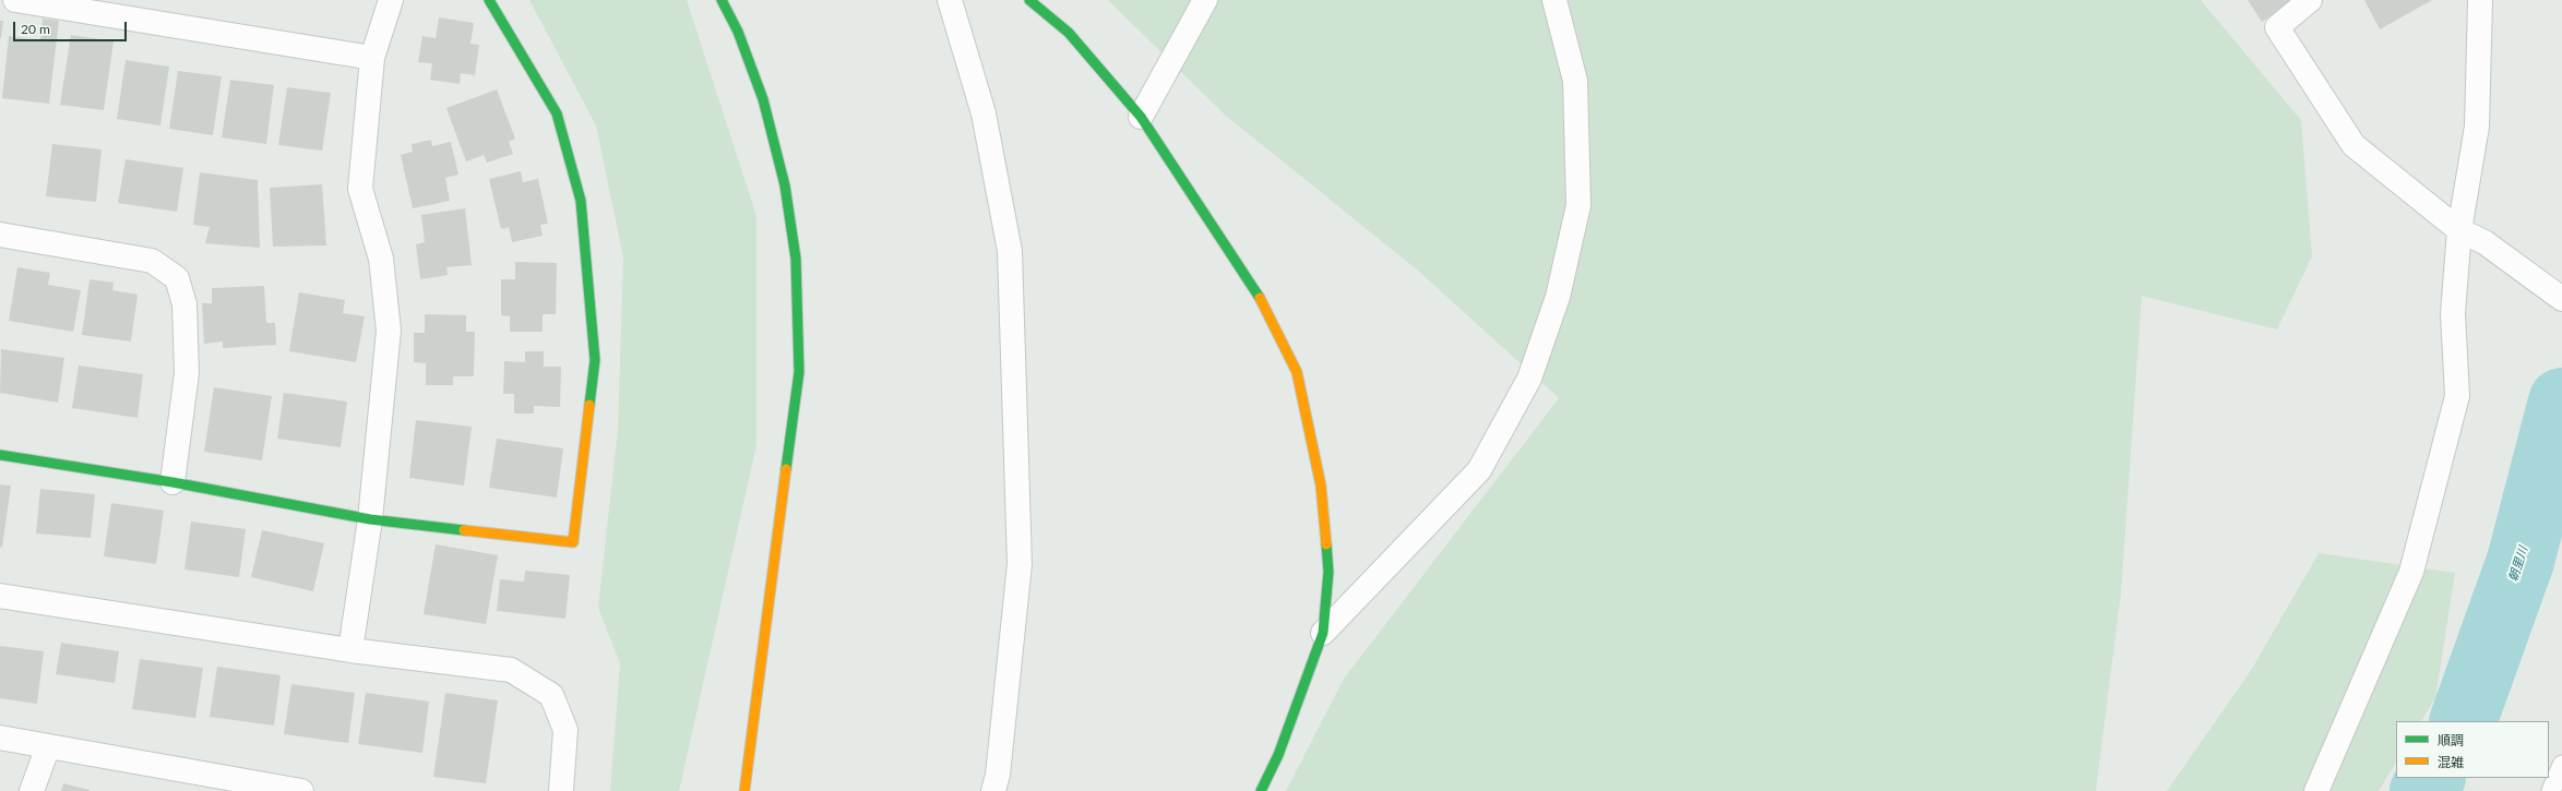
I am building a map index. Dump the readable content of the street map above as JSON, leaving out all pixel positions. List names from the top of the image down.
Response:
{
  "water": ["朝里川"],
  "legend": ["順調", "混雑"],
  "scale_bar": "20 m"
}
